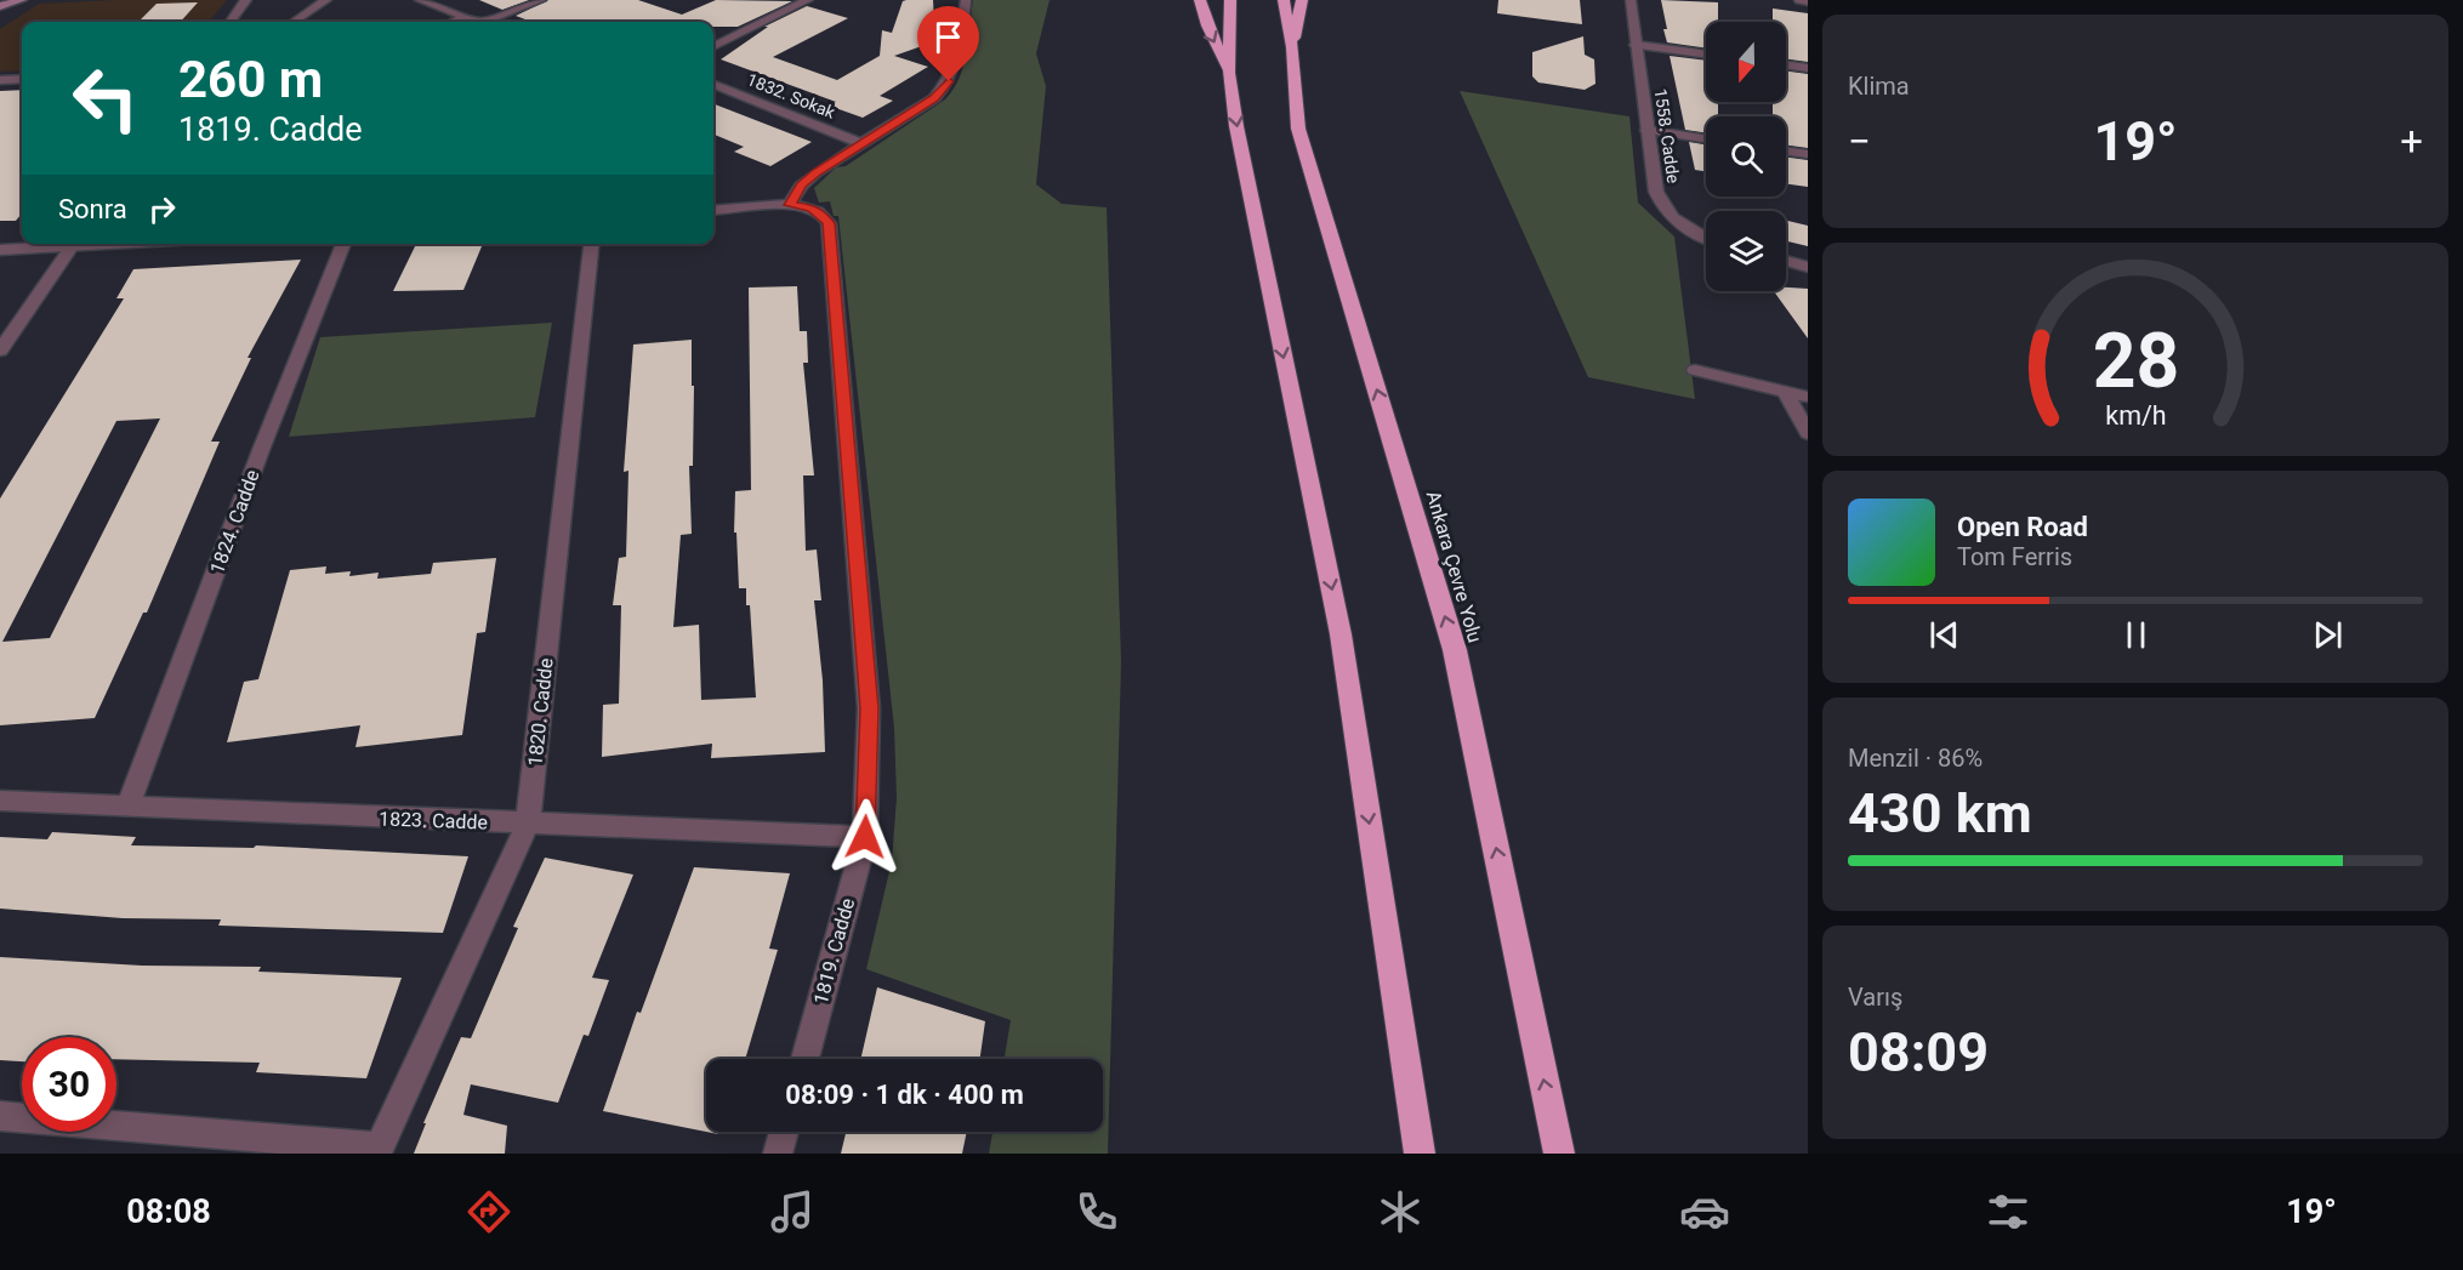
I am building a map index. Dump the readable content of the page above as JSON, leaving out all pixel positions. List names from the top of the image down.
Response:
{
  "streets": {
    "highway": ["Ankara Çevre Yolu"],
    "street": [
      "1832. Sokak",
      "1558. Cadde",
      "1824. Cadde",
      "1820. Cadde",
      "1823. Cadde",
      "1819. Cadde"
    ]
  },
  "crossings": [
    ["1824. Cadde", "1823. Cadde"],
    ["1820. Cadde", "1823. Cadde"],
    ["1823. Cadde", "1819. Cadde"]
  ],
  "north": "bottom",
  "page": {
    "tile": [
      "Klima",
      ["Menzil · 86%", "430 km"],
      ["Varış", "08:09"]
    ],
    "turn": ["260 m", "1819. Cadde"],
    "heat": ["−", "19°", "+"],
    "then": "Sonra",
    "song": ["Open Road", "Tom Ferris"],
    "limit": "30",
    "trip": "08:09 · 1 dk · 400 m",
    "tabs": ["08:08", "19°"],
    "gauge": ["28", "km/h"]
  }
}
